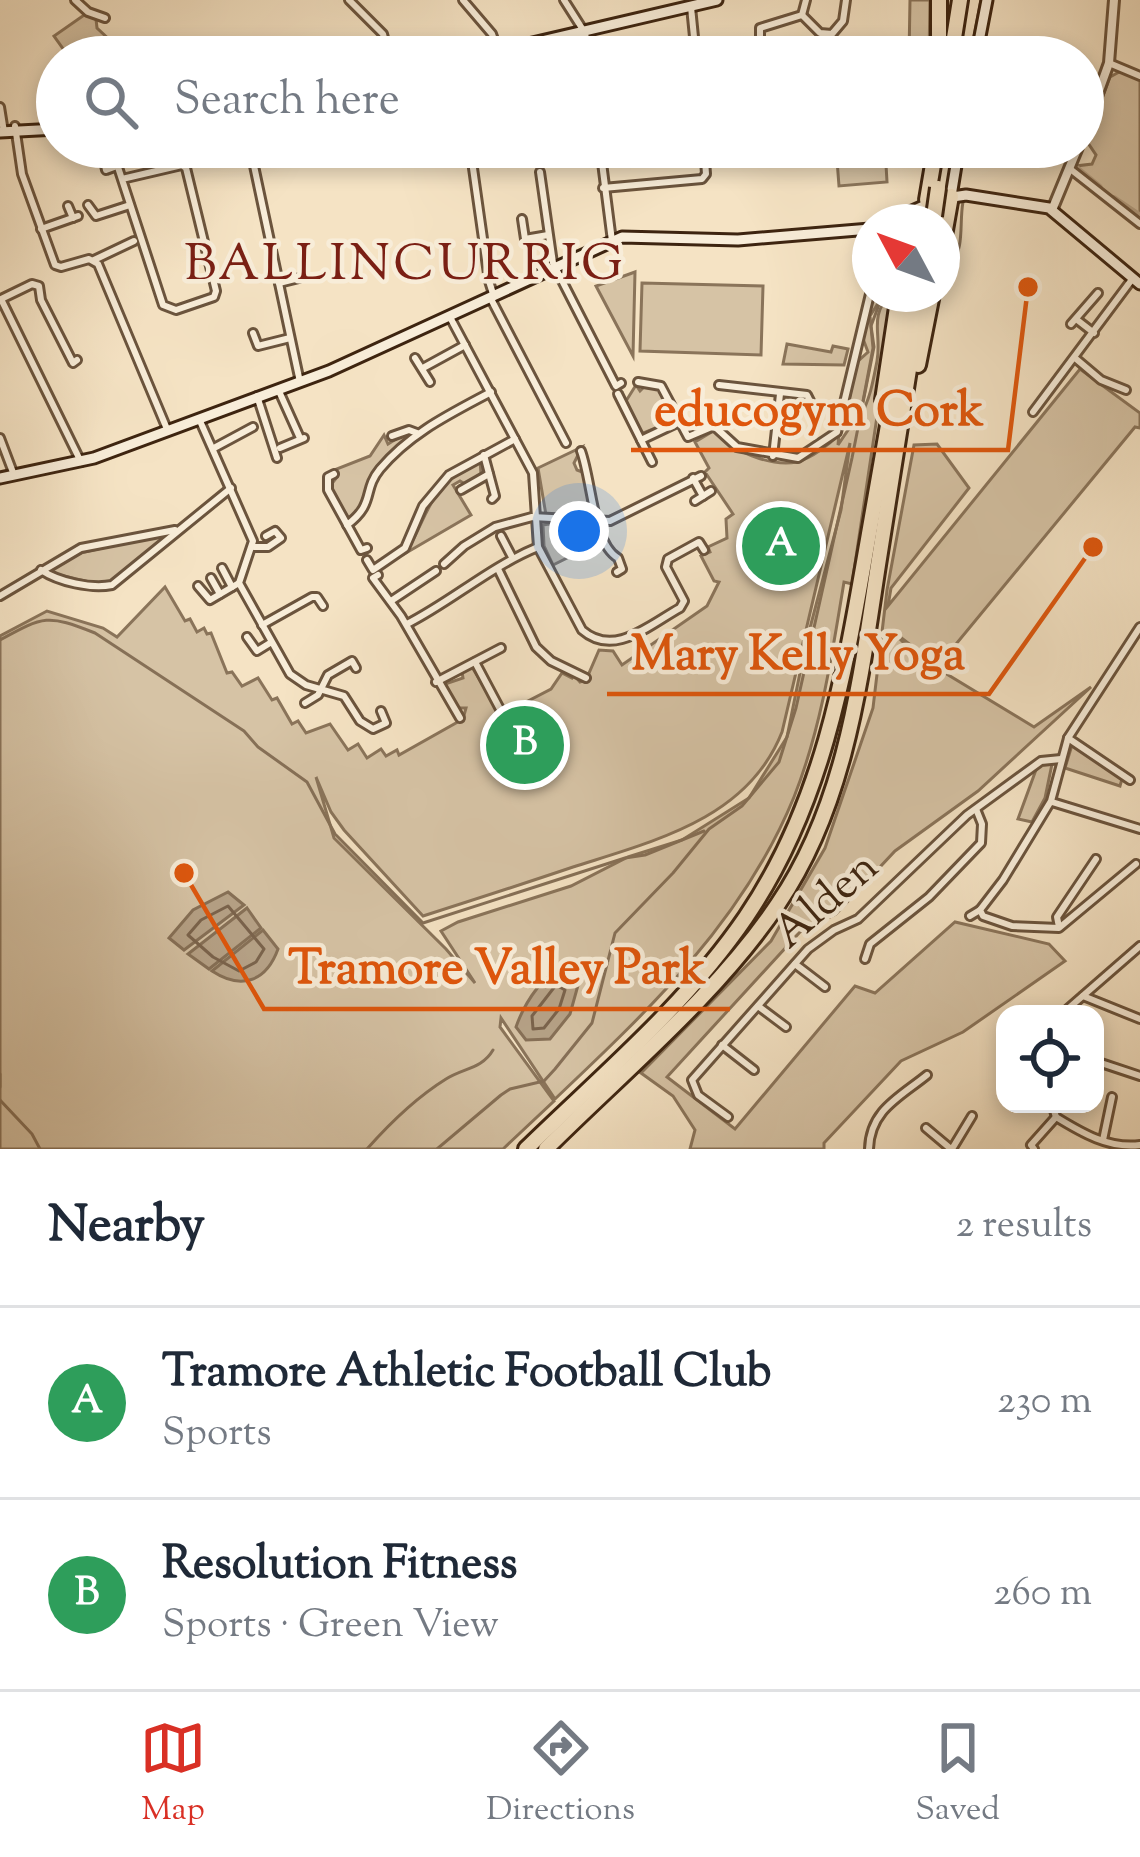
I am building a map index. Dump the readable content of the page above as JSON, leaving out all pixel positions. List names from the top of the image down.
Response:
{
  "streets": {
    "street": ["Alden"]
  },
  "districts": ["BALLINCURRIG"],
  "places": ["educogym Cork", "Mary Kelly Yoga", "Tramore Valley Park"],
  "north": "top left",
  "page": {
    "search": "Search here",
    "pins": ["A", "B"],
    "heading": ["Nearby", "2 results"],
    "list": [
      {
        "mark": "A",
        "name": "Tramore Athletic Football Club",
        "note": "Sports",
        "value": "230 m"
      },
      {
        "mark": "B",
        "name": "Resolution Fitness",
        "note": "Sports · Green View",
        "value": "260 m"
      }
    ],
    "nav": ["Map", "Directions", "Saved"]
  }
}
